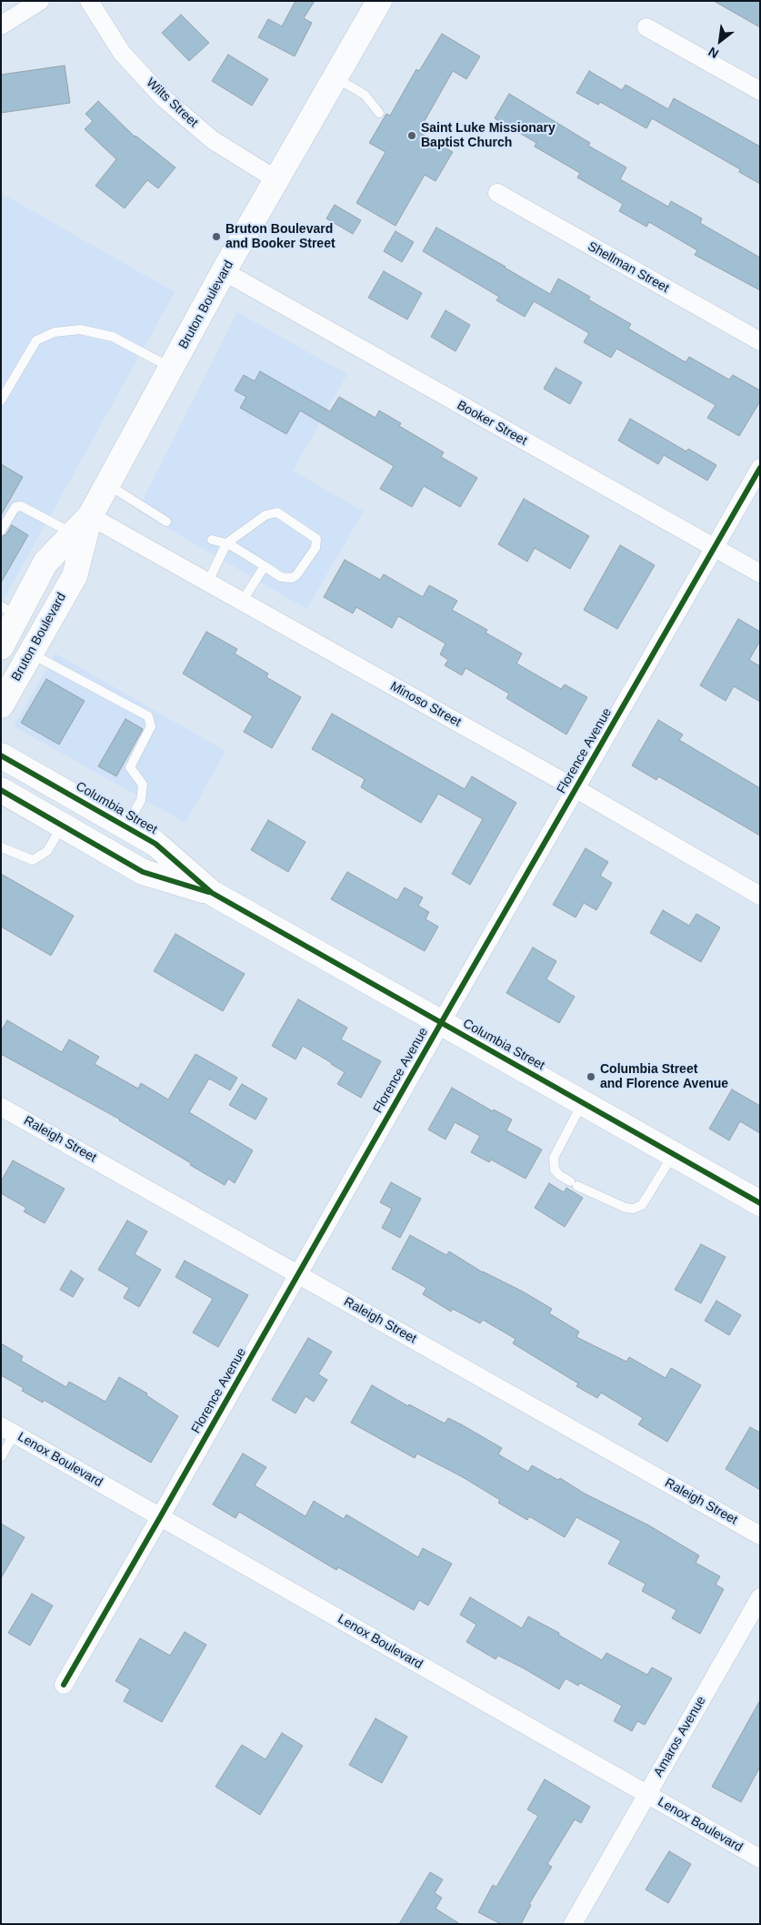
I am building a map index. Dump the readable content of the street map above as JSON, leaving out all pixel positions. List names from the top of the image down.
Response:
{
  "streets": {
    "street": [
      "Wilts Street",
      "Shellman Street",
      "Bruton Boulevard",
      "Booker Street",
      "Minoso Street",
      "Florence Avenue",
      "Columbia Street",
      "Raleigh Street",
      "Lenox Boulevard",
      "Amaros Avenue"
    ]
  },
  "crossings": [
    ["Wilts Street", "Bruton Boulevard"],
    ["Bruton Boulevard", "Booker Street"],
    ["Bruton Boulevard", "Minoso Street"],
    ["Booker Street", "Florence Avenue"],
    ["Minoso Street", "Florence Avenue"],
    ["Florence Avenue", "Columbia Street"],
    ["Florence Avenue", "Raleigh Street"],
    ["Florence Avenue", "Lenox Boulevard"],
    ["Lenox Boulevard", "Amaros Avenue"]
  ],
  "places": ["Saint Luke Missionary Baptist Church", "Bruton Boulevard and Booker Street", "Columbia Street and Florence Avenue"],
  "north": "bottom left"
}
